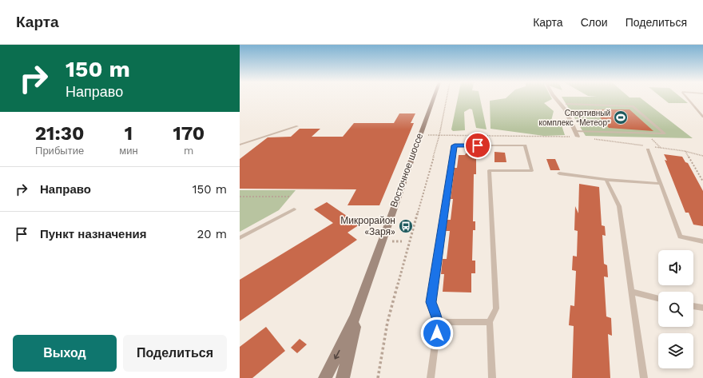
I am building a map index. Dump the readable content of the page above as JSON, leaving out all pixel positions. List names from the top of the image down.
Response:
{
  "streets": {
    "main road": ["Восточное шоссе"]
  },
  "places": {
    "sports": ["Спортивный комплекс \"Метеор\""],
    "bus stop": ["Микрорайон «Заря»"]
  },
  "page": {
    "header": "Карта",
    "nav": ["Карта", "Слои", "Поделиться"],
    "turn": ["150 m", "Направо"],
    "eta": [
      "21:30",
      "Прибытие",
      "1",
      "мин",
      "170",
      "m"
    ],
    "list": [
      {
        "name": "Направо",
        "value": "150 m"
      },
      {
        "name": "Пункт назначения",
        "value": "20 m"
      }
    ],
    "buttons": ["Выход", "Поделиться"]
  }
}
